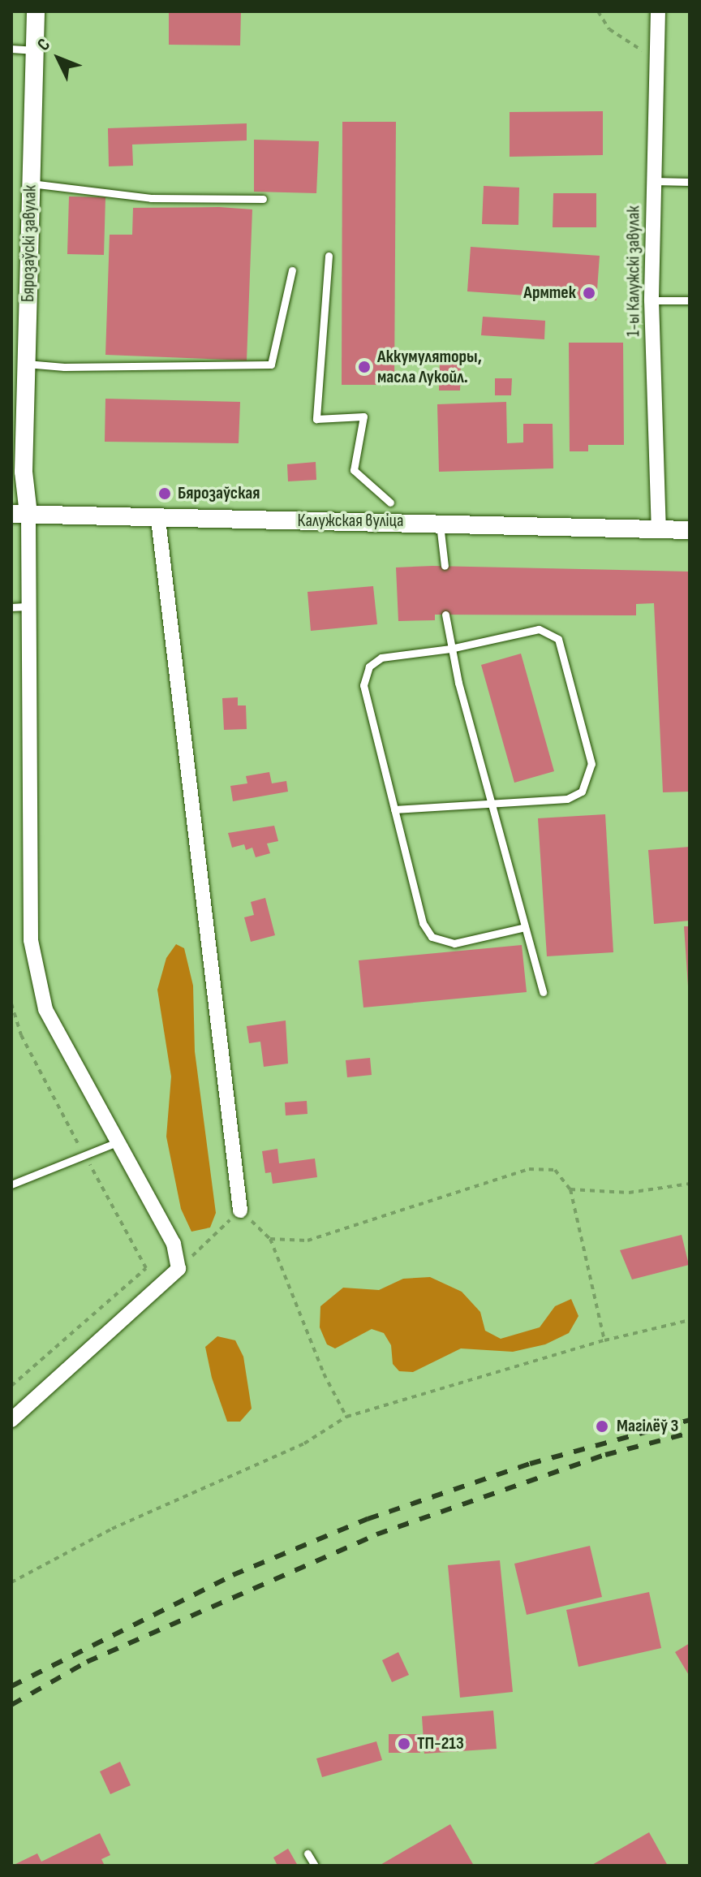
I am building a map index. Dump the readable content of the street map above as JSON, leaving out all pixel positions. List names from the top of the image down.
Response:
{
  "streets": {
    "street": ["Бярозаўскі завулак", "1-ы Калужскі завулак", "Калужская вуліца"]
  },
  "crossings": [
    ["Бярозаўскі завулак", "Калужская вуліца"],
    ["1-ы Калужскі завулак", "Калужская вуліца"]
  ],
  "places": [
    "Армтек",
    "Аккумуляторы, масла Лукойл.",
    "Бярозаўская",
    "Магілёў 3",
    "ТП-213"
  ],
  "north": "top left"
}
